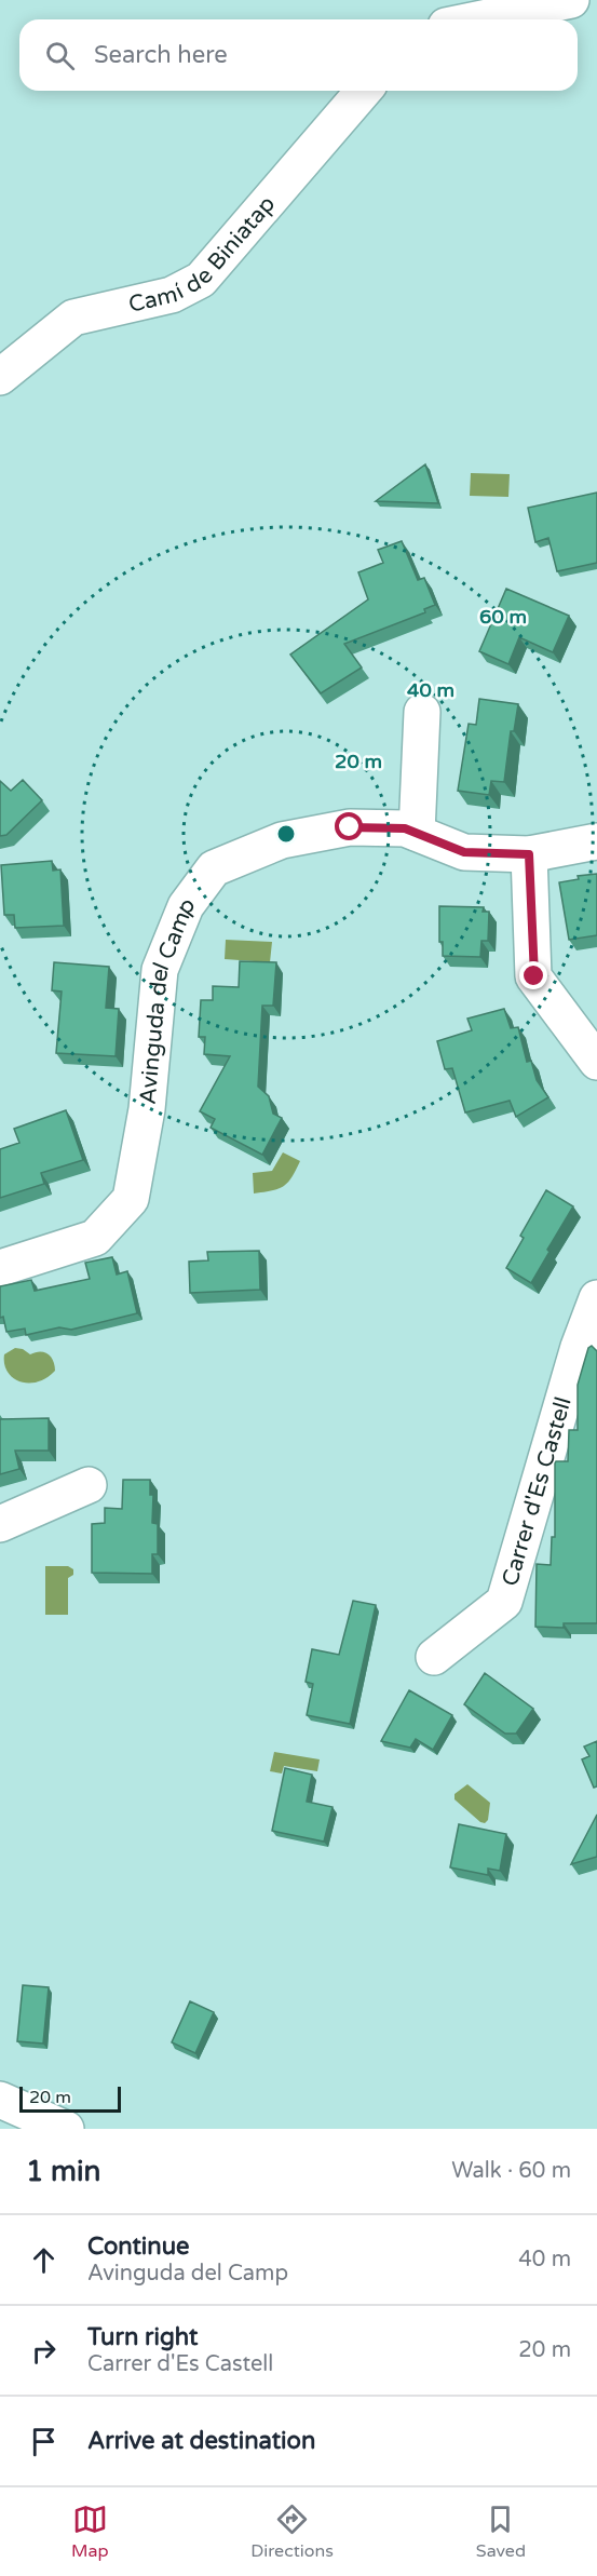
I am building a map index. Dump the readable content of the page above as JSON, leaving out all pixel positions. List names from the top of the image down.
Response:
{
  "streets": {
    "street": ["Camí de Biniatap", "Avinguda del Camp", "Carrer d'Es Castell"]
  },
  "scale_bar": "20 m",
  "page": {
    "search": "Search here",
    "scale": "20 m",
    "heading": ["1 min", "Walk · 60 m"],
    "list": [
      ["Continue", "Avinguda del Camp", "40 m"],
      ["Turn right", "Carrer d'Es Castell", "20 m"],
      "Arrive at destination"
    ],
    "nav": ["Map", "Directions", "Saved"]
  },
  "rings": ["60 m", "40 m", "20 m"]
}
